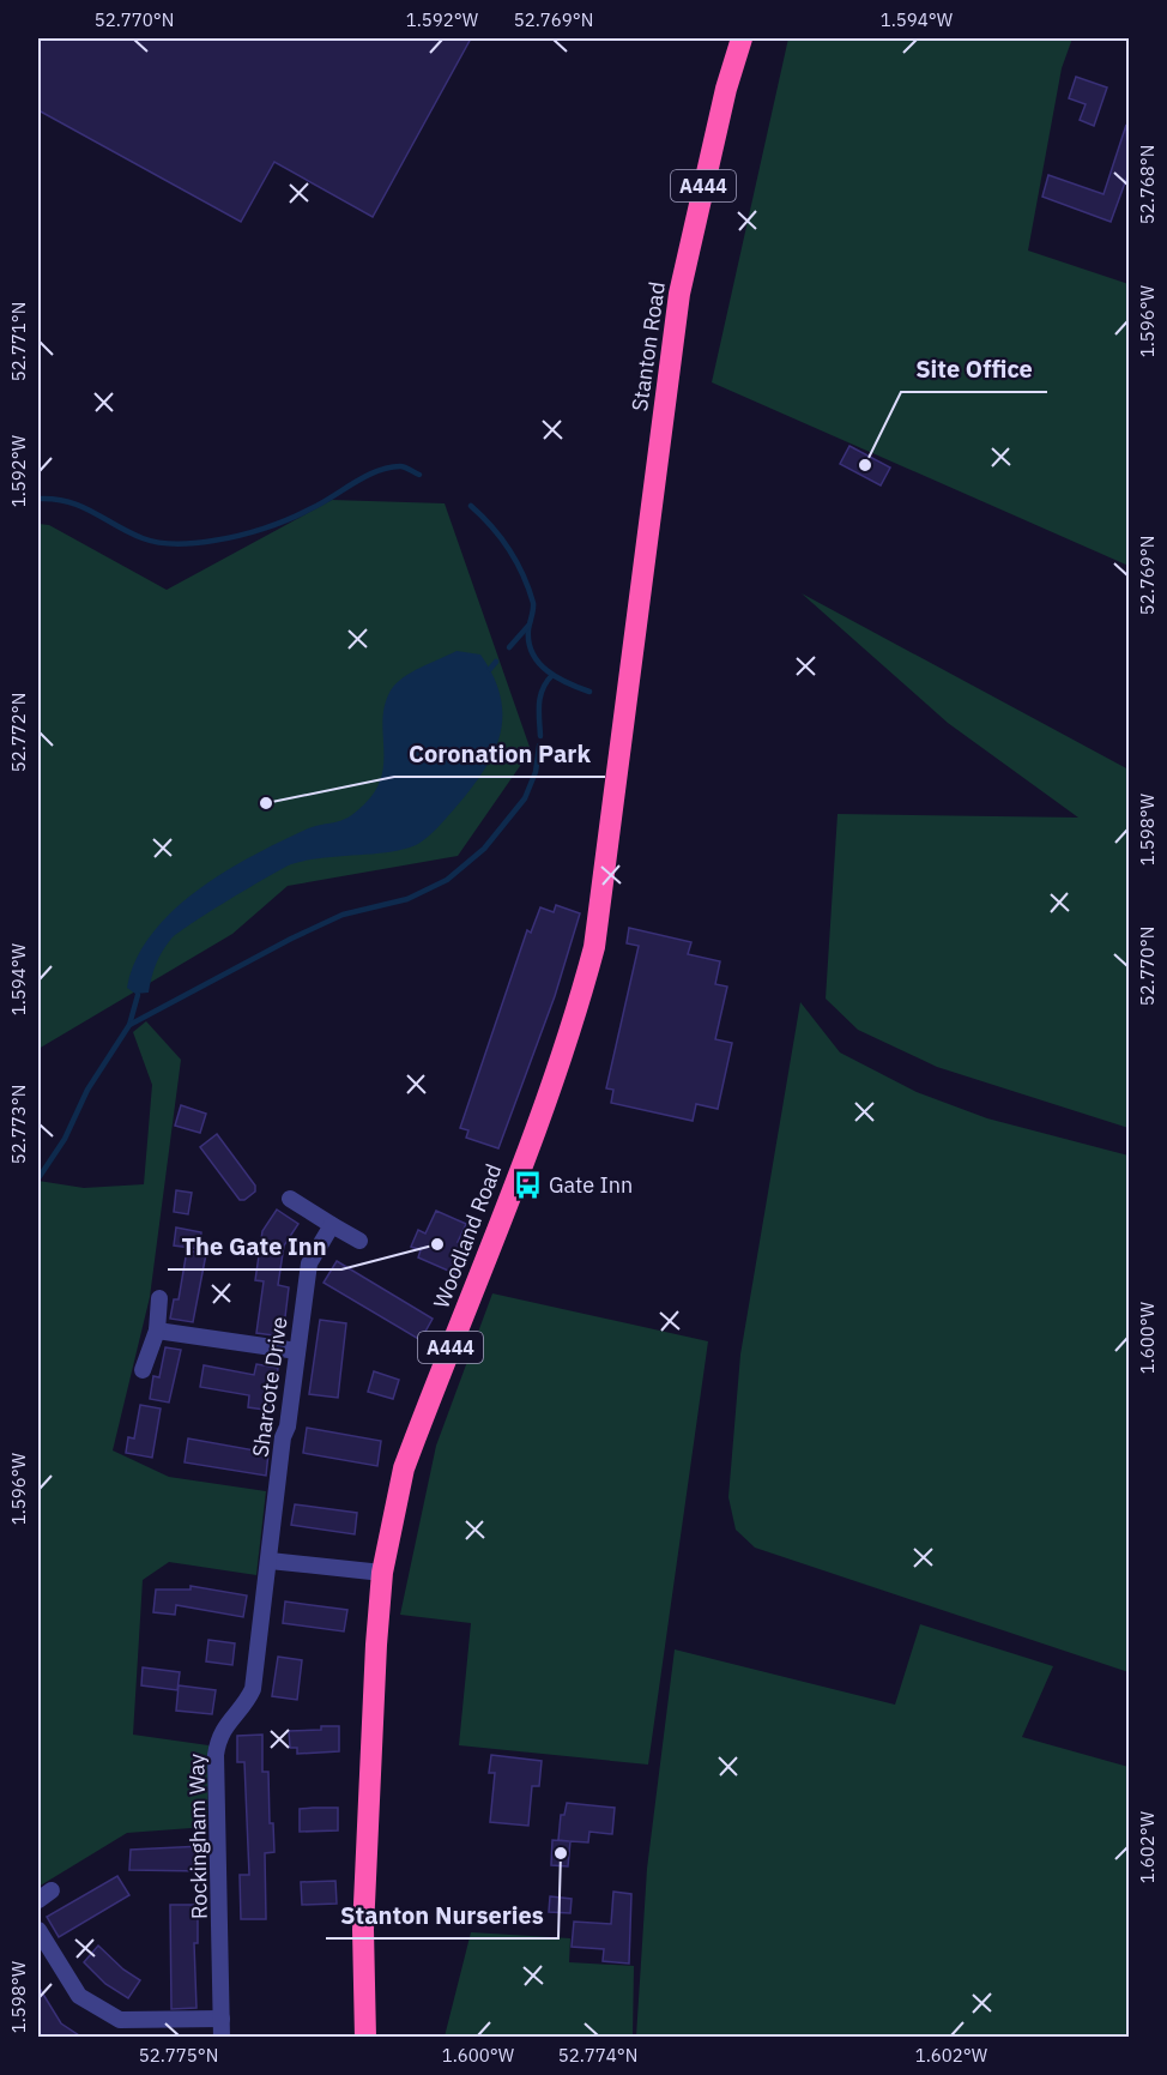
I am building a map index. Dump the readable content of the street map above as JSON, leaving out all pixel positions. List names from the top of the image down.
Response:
{
  "streets": {
    "highway": ["A444", "Stanton Road", "Woodland Road"],
    "street": ["Sharcote Drive", "Rockingham Way"]
  },
  "crossings": [
    ["Stanton Road", "Woodland Road"],
    ["Sharcote Drive", "Rockingham Way"]
  ],
  "places": {
    "other": [
      "Site Office",
      "Coronation Park",
      "The Gate Inn",
      "Stanton Nurseries"
    ],
    "bus stop": ["Gate Inn"]
  },
  "coordinates": [
    "52.770°N",
    "1.592°W",
    "52.769°N",
    "1.594°W",
    "52.768°N",
    "1.596°W",
    "52.771°N",
    "52.772°N",
    "1.598°W",
    "52.773°N",
    "1.600°W",
    "1.602°W",
    "52.775°N",
    "52.774°N"
  ]
}
